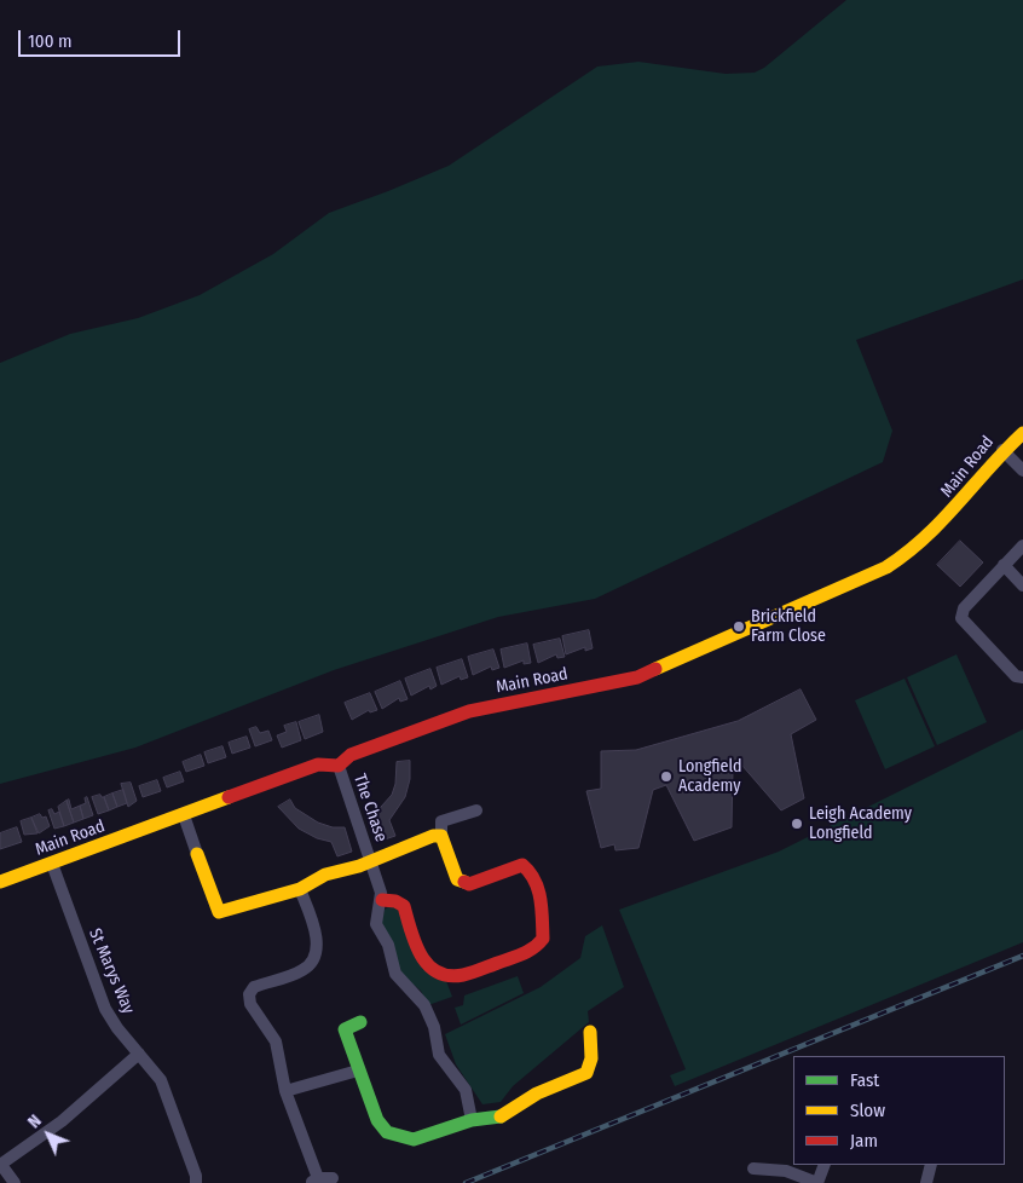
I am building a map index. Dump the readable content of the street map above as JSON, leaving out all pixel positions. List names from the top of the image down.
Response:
{
  "streets": {
    "main road": ["Main Road"],
    "street": ["The Chase", "St Marys Way"]
  },
  "crossings": [
    ["Main Road", "The Chase"],
    ["Main Road", "St Marys Way"]
  ],
  "places": ["Brickfield Farm Close", "Longfield Academy", "Leigh Academy Longfield"],
  "legend": ["Fast", "Slow", "Jam"],
  "scale_bar": "100 m",
  "north": "top left"
}
